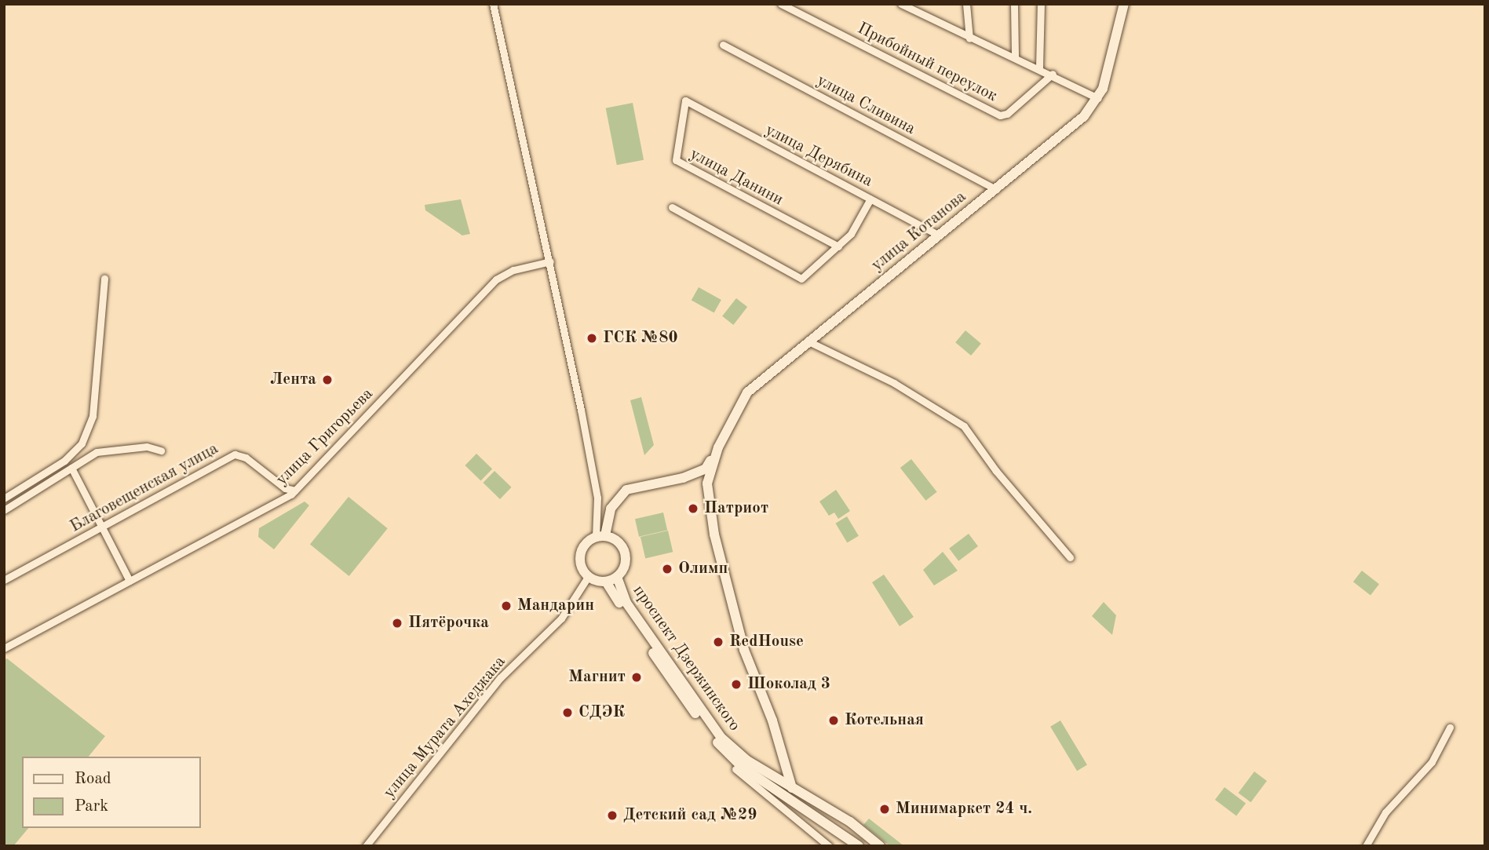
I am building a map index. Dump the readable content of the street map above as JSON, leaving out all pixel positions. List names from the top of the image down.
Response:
{
  "streets": {
    "street": [
      "Прибойный переулок",
      "улица Сливина",
      "улица Дерябина",
      "улица Данини",
      "улица Котанова",
      "улица Григорьева",
      "Благовещенская улица",
      "проспект Дзержинского",
      "улица Мурата Ахеджака"
    ]
  },
  "crossings": [
    ["улица Сливина", "улица Котанова"],
    ["улица Дерябина", "улица Данини"],
    ["улица Дерябина", "улица Котанова"],
    ["улица Григорьева", "Благовещенская улица"],
    ["проспект Дзержинского", "улица Мурата Ахеджака"]
  ],
  "places": [
    "ГСК №80",
    "Лента",
    "Патриот",
    "Олимп",
    "Мандарин",
    "Пятёрочка",
    "RedHouse",
    "Магнит",
    "Шоколад 3",
    "СДЭК",
    "Котельная",
    "Минимаркет 24 ч.",
    "Детский сад №29"
  ],
  "legend": ["Road", "Park"]
}
